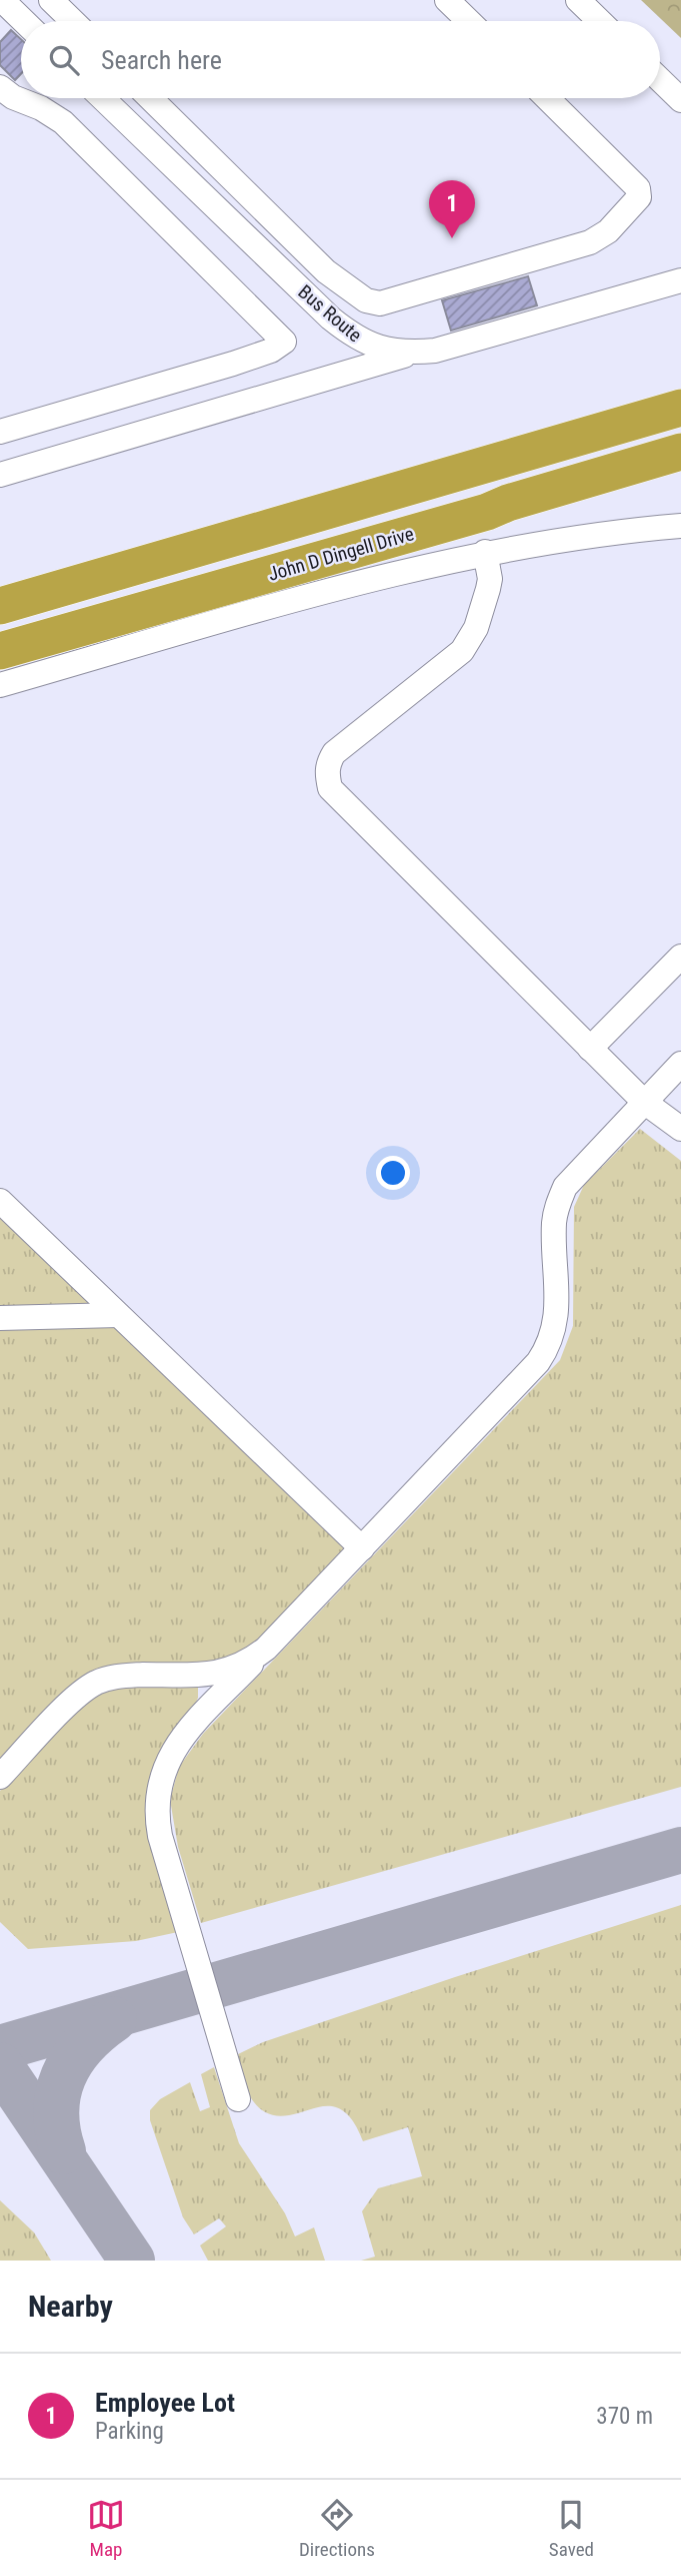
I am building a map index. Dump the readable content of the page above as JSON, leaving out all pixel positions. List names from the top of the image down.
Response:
{
  "streets": {
    "highway": ["John D Dingell Drive"],
    "lane": ["Bus Route"]
  },
  "page": {
    "search": "Search here",
    "pins": "1",
    "heading": "Nearby",
    "list": [
      {
        "mark": "1",
        "name": "Employee Lot",
        "note": "Parking",
        "value": "370 m"
      }
    ],
    "nav": ["Map", "Directions", "Saved"]
  }
}
